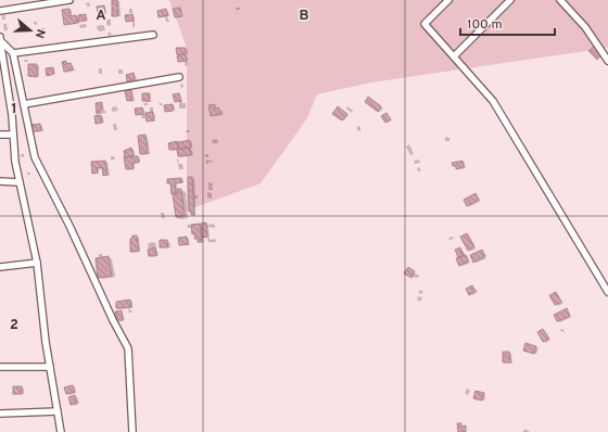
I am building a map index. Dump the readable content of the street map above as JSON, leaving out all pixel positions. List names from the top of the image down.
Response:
{
  "scale_bar": "100 m",
  "north": "right",
  "grid": {
    "columns": ["A", "B"],
    "rows": ["1", "2"]
  }
}
